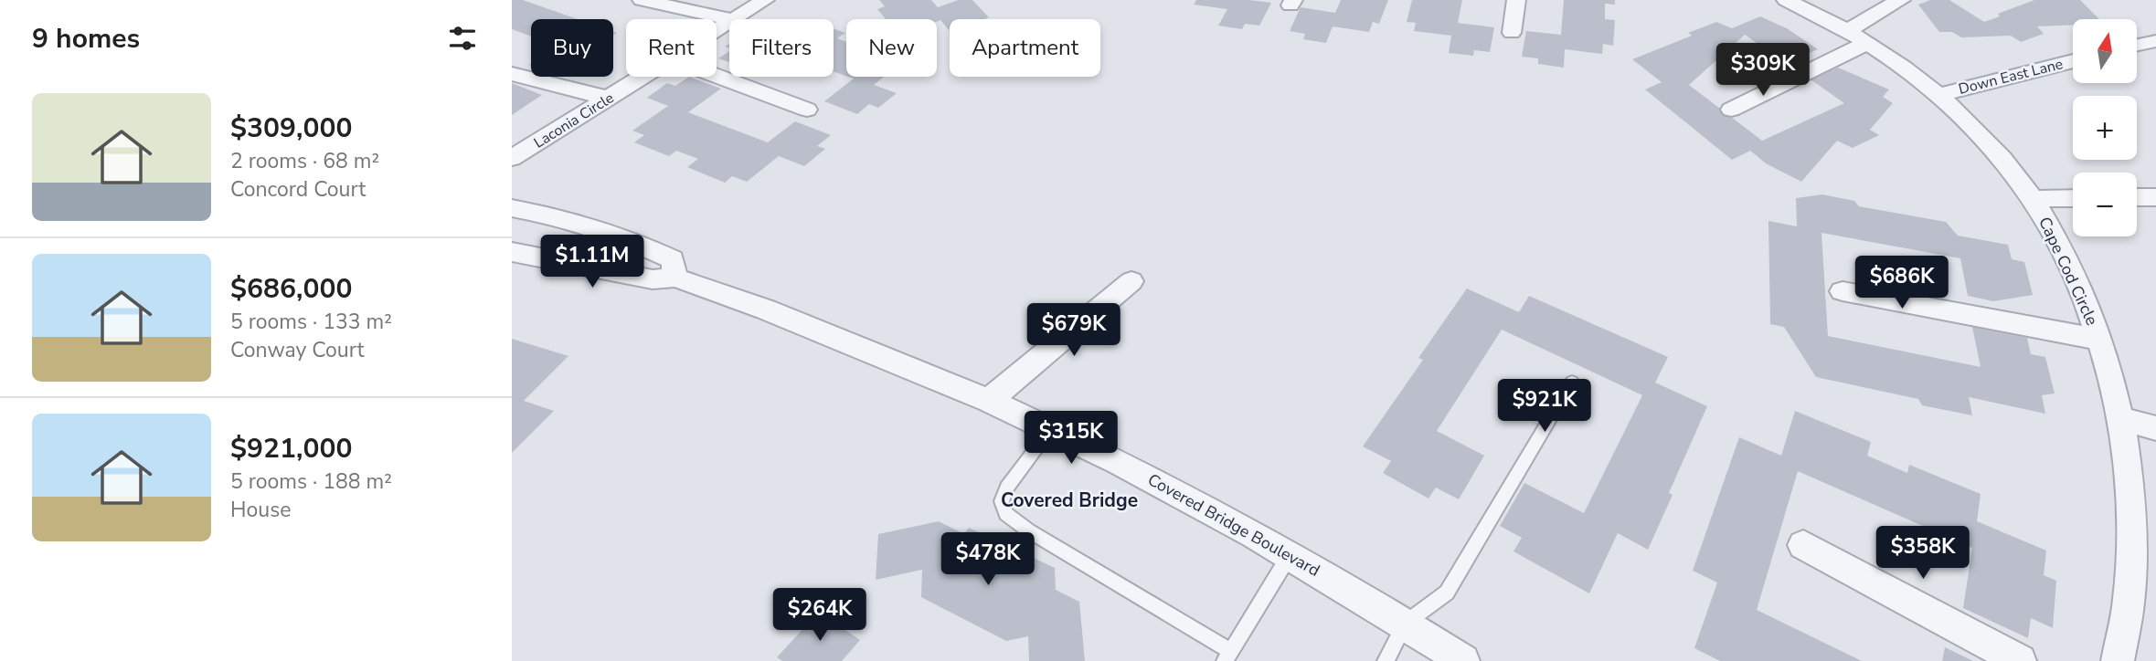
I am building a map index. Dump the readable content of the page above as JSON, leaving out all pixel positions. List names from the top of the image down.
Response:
{
  "streets": {
    "street": [
      "Down East Lane",
      "Laconia Circle",
      "Cape Cod Circle",
      "Covered Bridge Boulevard"
    ]
  },
  "crossings": [
    ["Down East Lane", "Cape Cod Circle"]
  ],
  "districts": ["Covered Bridge"],
  "north": "top",
  "page": {
    "heading": "9 homes",
    "map_buttons": ["+", "−"],
    "chip": [
      "Buy",
      "Rent",
      "Filters",
      "New",
      "Apartment"
    ],
    "price": [
      "$309K",
      "$1.11M",
      "$686K",
      "$679K",
      "$921K",
      "$315K",
      "$358K",
      "$478K",
      "$264K"
    ],
    "list": [
      {
        "name": "$309,000",
        "note": "2 rooms · 68 m² · Concord Court"
      },
      {
        "name": "$686,000",
        "note": "5 rooms · 133 m² · Conway Court"
      },
      {
        "name": "$921,000",
        "note": "5 rooms · 188 m² · House"
      }
    ]
  }
}
